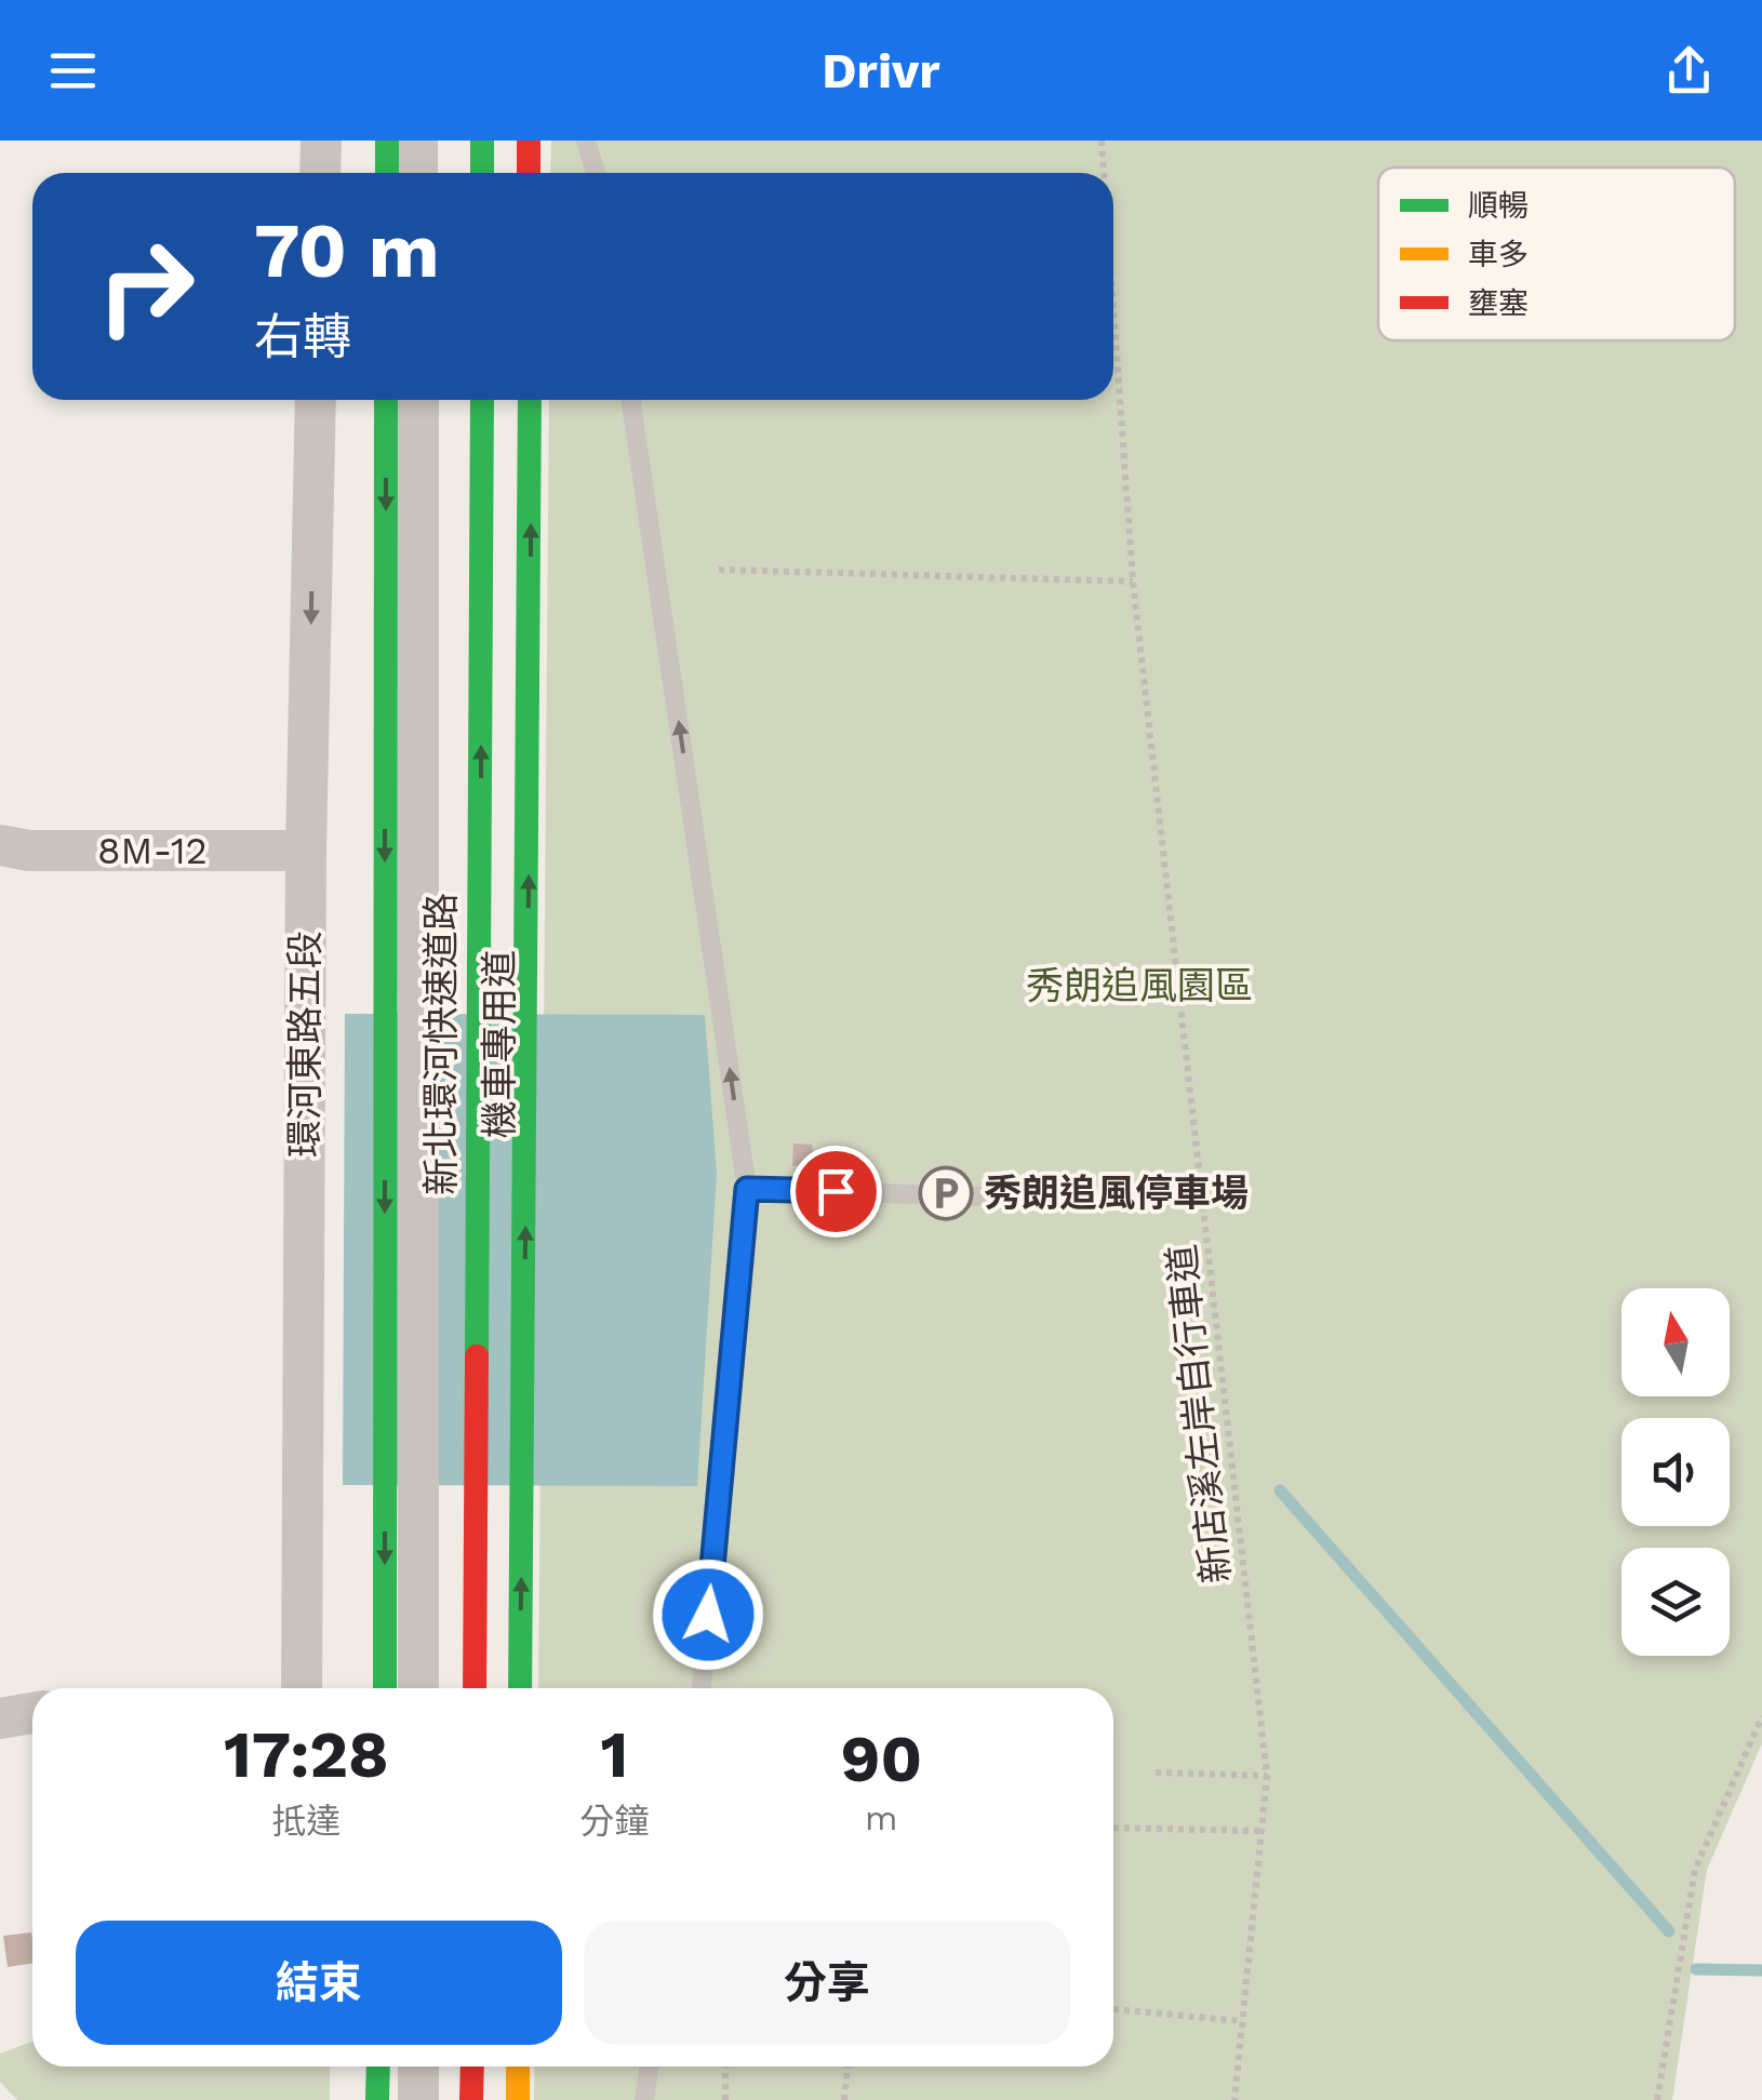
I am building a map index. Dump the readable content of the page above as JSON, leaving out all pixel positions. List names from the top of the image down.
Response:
{
  "streets": {
    "main road": ["新北環河快速道路"],
    "street": ["8M-12", "環河東路五段", "機車專用道"],
    "path": ["新店溪左岸自行車道"]
  },
  "crossings": [
    ["8M-12", "環河東路五段"]
  ],
  "parks": ["秀朗追風園區"],
  "places": {
    "parking": ["秀朗追風停車場"]
  },
  "legend": ["順暢", "車多", "壅塞"],
  "north": "top",
  "page": {
    "header": "Drivr",
    "turn": ["70 m", "右轉"],
    "eta": [
      "17:28",
      "抵達",
      "1",
      "分鐘",
      "90",
      "m"
    ],
    "buttons": ["結束", "分享"]
  }
}
